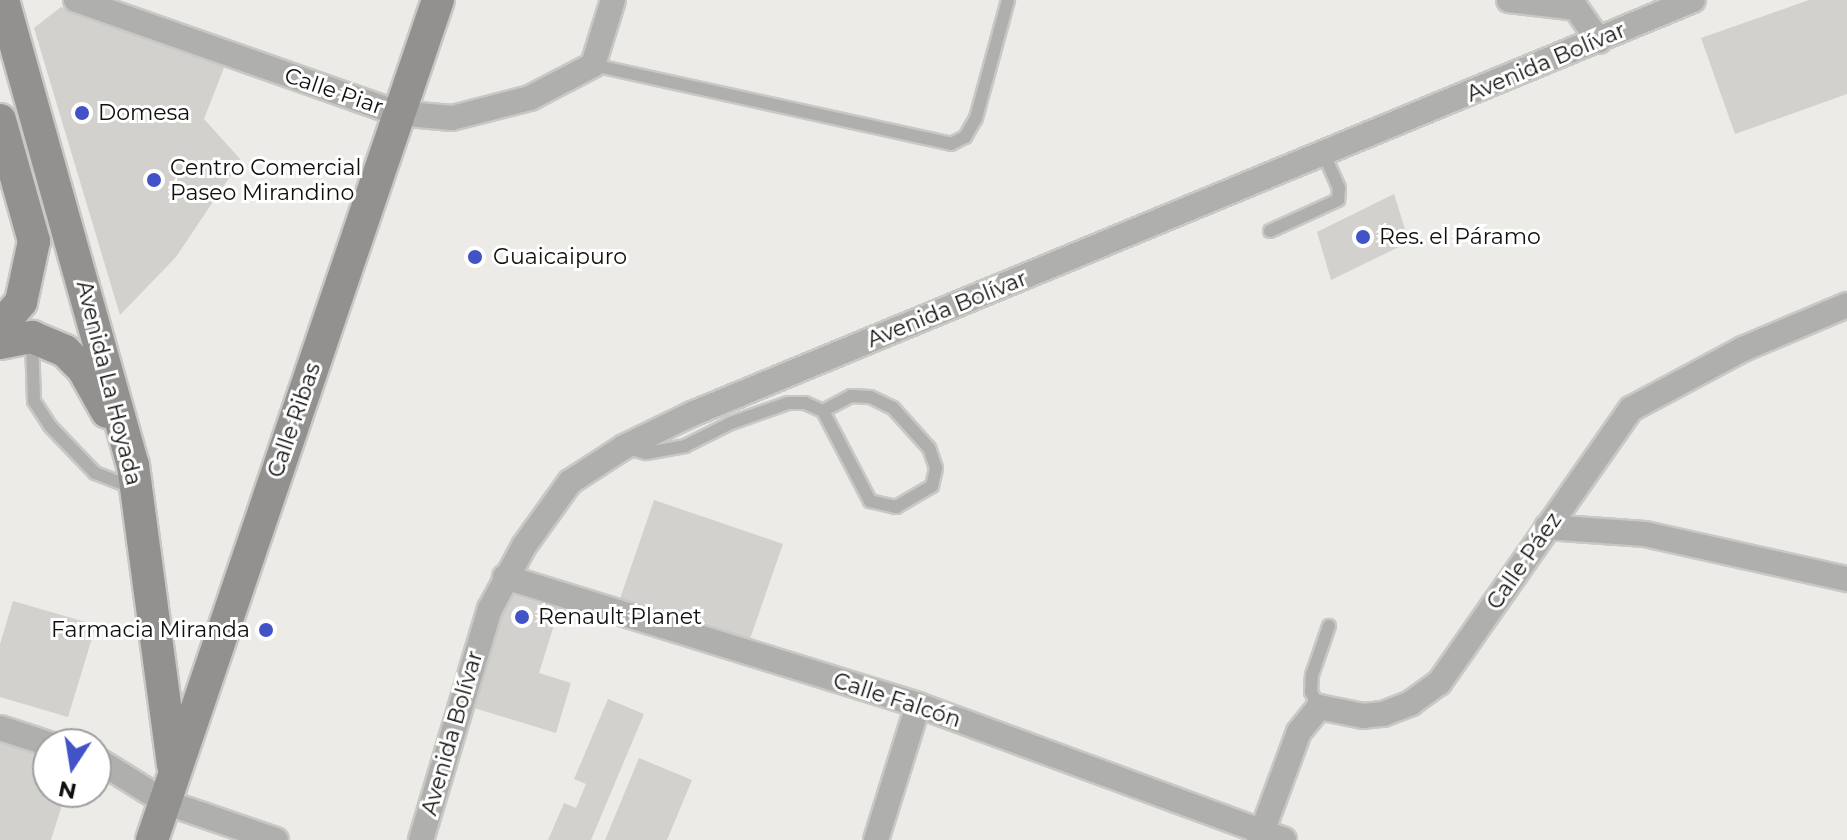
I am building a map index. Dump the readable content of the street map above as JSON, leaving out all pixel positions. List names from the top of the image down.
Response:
{
  "streets": {
    "street": [
      "Avenida Bolívar",
      "Calle Piar",
      "Avenida La Hoyada",
      "Calle Ribas",
      "Calle Páez",
      "Calle Falcón"
    ]
  },
  "crossings": [
    ["Avenida Bolívar", "Calle Falcón"],
    ["Calle Piar", "Calle Ribas"],
    ["Avenida La Hoyada", "Calle Ribas"]
  ],
  "places": [
    "Domesa",
    "Centro Comercial Paseo Mirandino",
    "Res. el Páramo",
    "Guaicaipuro",
    "Renault Planet",
    "Farmacia Miranda"
  ],
  "north": "bottom"
}
